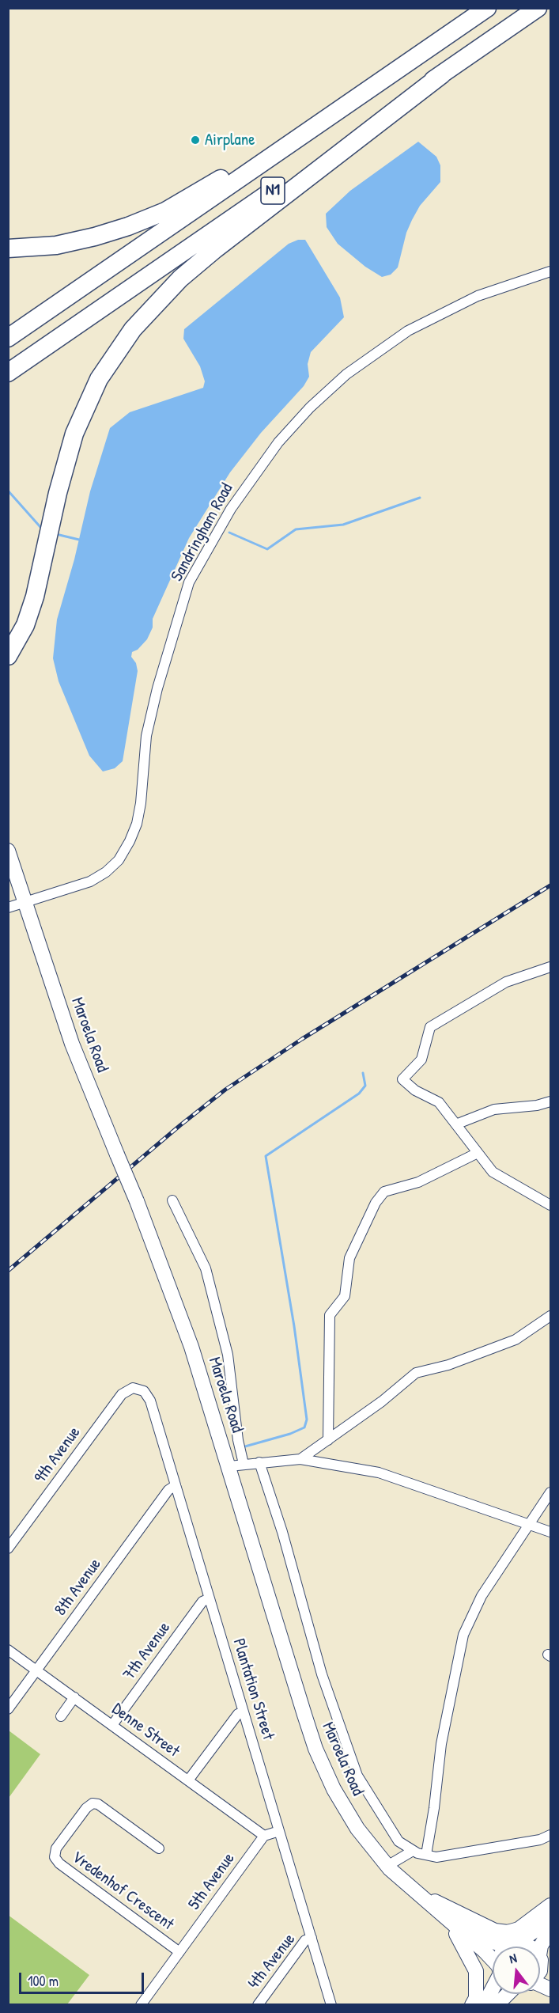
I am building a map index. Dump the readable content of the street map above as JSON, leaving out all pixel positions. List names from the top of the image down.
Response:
{
  "streets": {
    "highway": ["N1"],
    "street": [
      "Sandringham Road",
      "Maroela Road",
      "9th Avenue",
      "8th Avenue",
      "7th Avenue",
      "Plantation Street",
      "Denne Street",
      "5th Avenue",
      "Vredenhof Crescent",
      "4th Avenue"
    ]
  },
  "crossings": [
    ["Sandringham Road", "Maroela Road"],
    ["9th Avenue", "Plantation Street"],
    ["8th Avenue", "Plantation Street"],
    ["8th Avenue", "Denne Street"],
    ["7th Avenue", "Plantation Street"],
    ["7th Avenue", "Denne Street"],
    ["Plantation Street", "4th Avenue"],
    ["Denne Street", "5th Avenue"],
    ["5th Avenue", "Vredenhof Crescent"]
  ],
  "places": ["Airplane"],
  "scale_bar": "100 m",
  "north": "top"
}
